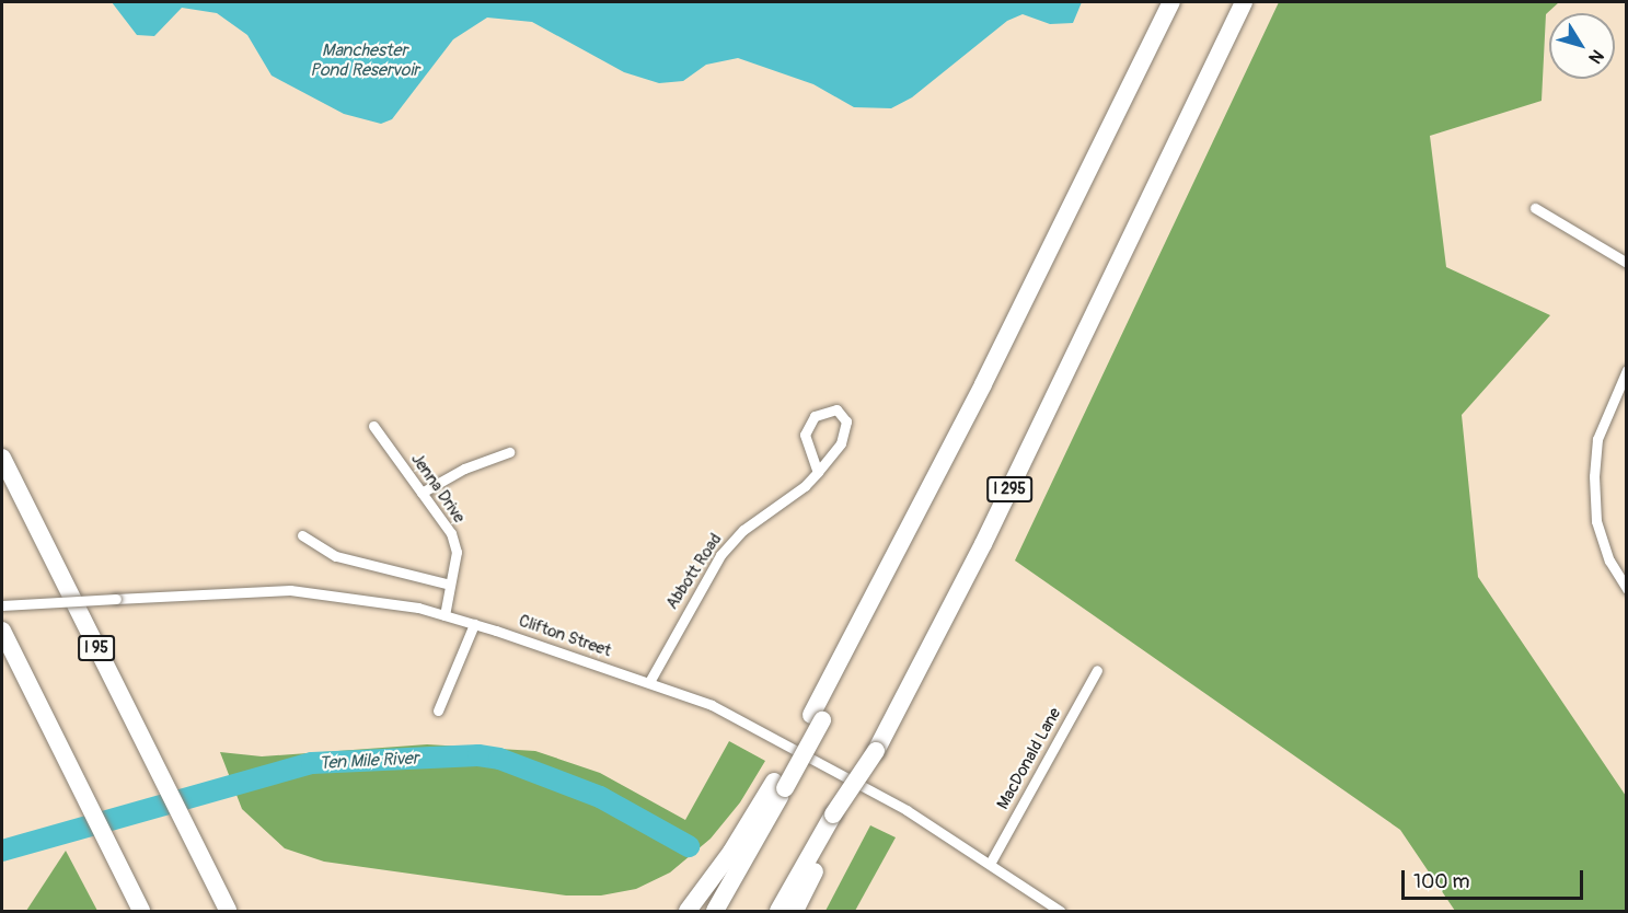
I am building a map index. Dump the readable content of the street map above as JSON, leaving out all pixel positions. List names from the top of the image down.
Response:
{
  "streets": {
    "highway": ["I 295", "I 95"],
    "street": [
      "Jenna Drive",
      "Abbott Road",
      "Clifton Street",
      "MacDonald Lane"
    ]
  },
  "crossings": [
    ["Jenna Drive", "Clifton Street"],
    ["Abbott Road", "Clifton Street"],
    ["Clifton Street", "MacDonald Lane"]
  ],
  "water": ["Manchester Pond Reservoir", "Ten Mile River"],
  "scale_bar": "100 m",
  "north": "bottom right"
}
